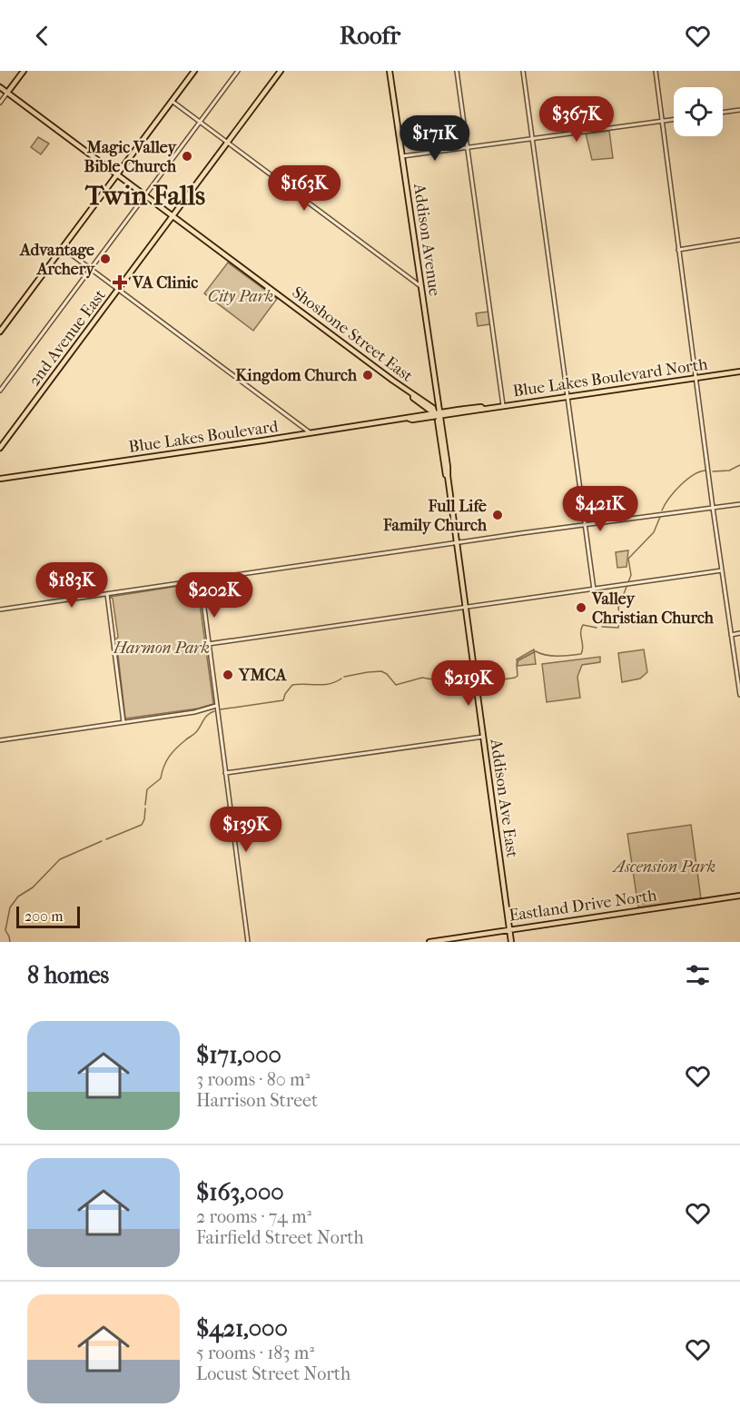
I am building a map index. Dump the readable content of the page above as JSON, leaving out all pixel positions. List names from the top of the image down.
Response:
{
  "streets": {
    "main road": [
      "Addison Avenue",
      "Shoshone Street East",
      "2nd Avenue East",
      "Blue Lakes Boulevard North",
      "Blue Lakes Boulevard",
      "Addison Ave East",
      "Eastland Drive North"
    ]
  },
  "crossings": [
    ["Addison Avenue", "Shoshone Street East"],
    ["Addison Avenue", "Blue Lakes Boulevard North"],
    ["Addison Avenue", "Blue Lakes Boulevard"],
    ["Addison Avenue", "Addison Ave East"],
    ["Shoshone Street East", "2nd Avenue East"],
    ["Shoshone Street East", "Blue Lakes Boulevard North"],
    ["Shoshone Street East", "Blue Lakes Boulevard"],
    ["Shoshone Street East", "Addison Ave East"],
    ["Blue Lakes Boulevard North", "Blue Lakes Boulevard"],
    ["Blue Lakes Boulevard North", "Addison Ave East"],
    ["Blue Lakes Boulevard", "Addison Ave East"],
    ["Addison Ave East", "Eastland Drive North"]
  ],
  "districts": ["Twin Falls"],
  "parks": ["City Park", "Harmon Park", "Ascension Park"],
  "places": {
    "other": [
      "Magic Valley Bible Church",
      "Advantage Archery",
      "Kingdom Church",
      "Full Life Family Church",
      "Valley Christian Church",
      "YMCA"
    ],
    "health": ["VA Clinic"]
  },
  "scale_bar": "200 m",
  "page": {
    "header": "Roofr",
    "price": [
      "$367K",
      "$171K",
      "$163K",
      "$421K",
      "$183K",
      "$202K",
      "$219K",
      "$139K"
    ],
    "scale": "200 m",
    "heading": "8 homes",
    "list": [
      {
        "name": "$171,000",
        "note": "3 rooms · 80 m² · Harrison Street"
      },
      {
        "name": "$163,000",
        "note": "2 rooms · 74 m² · Fairfield Street North"
      },
      {
        "name": "$421,000",
        "note": "5 rooms · 183 m² · Locust Street North"
      }
    ]
  }
}
